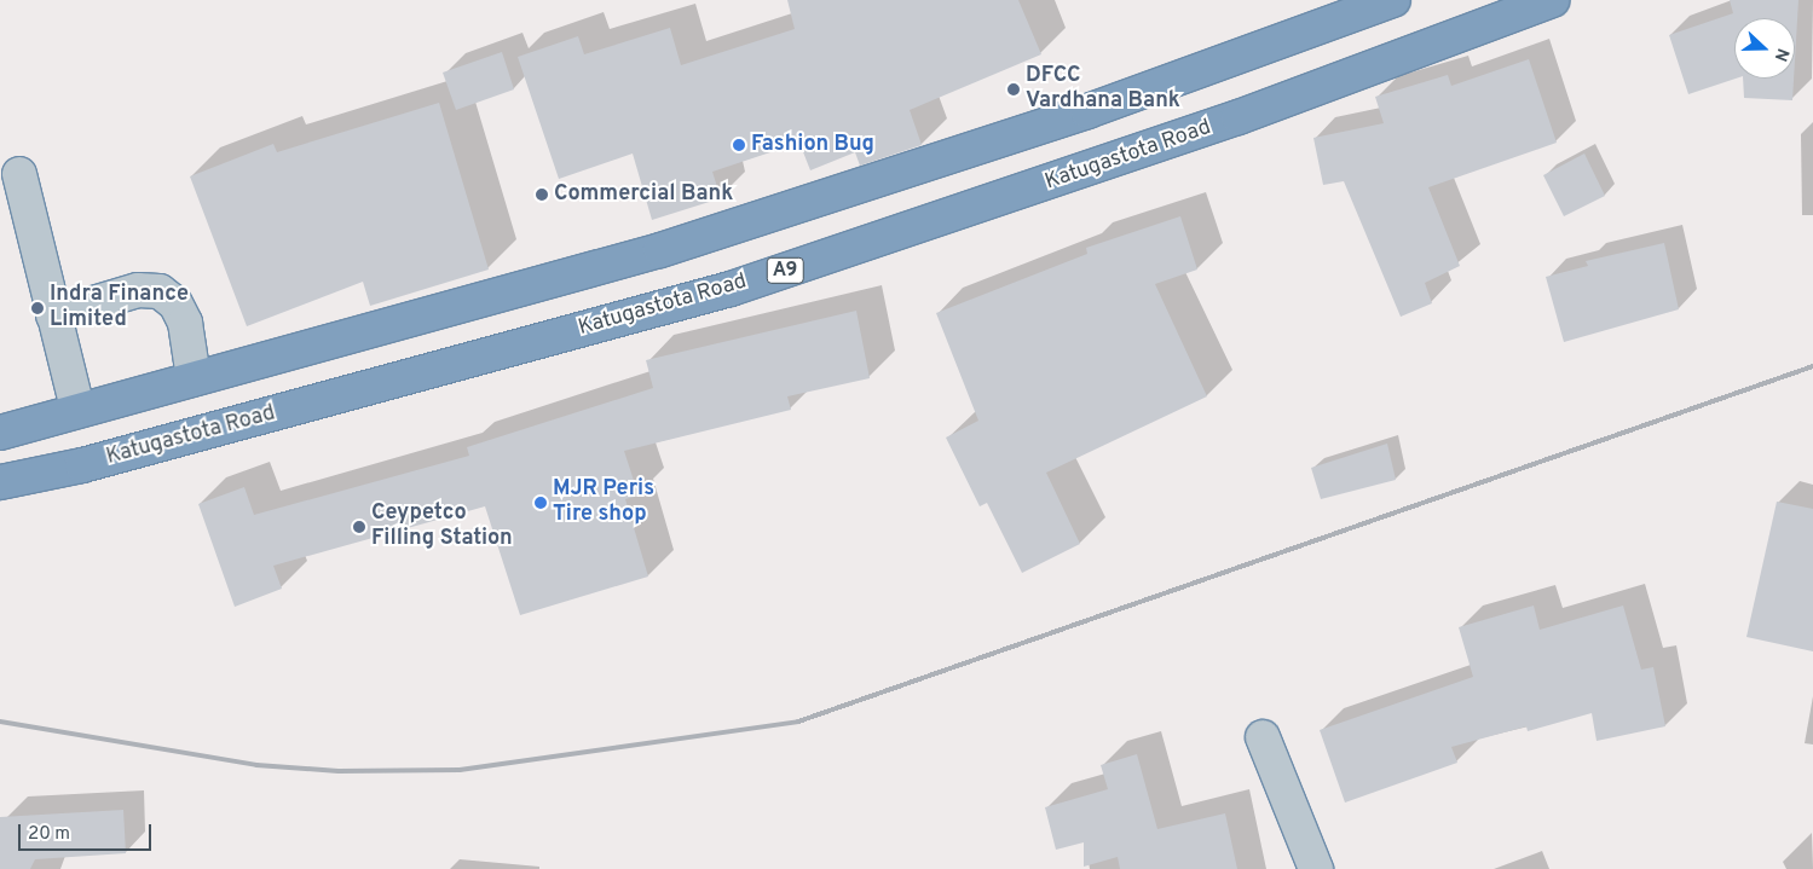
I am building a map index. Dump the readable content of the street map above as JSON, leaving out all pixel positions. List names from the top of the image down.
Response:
{
  "streets": {
    "highway": ["Katugastota Road", "A9"]
  },
  "places": [
    "DFCC Vardhana Bank",
    "Fashion Bug",
    "Commercial Bank",
    "Indra Finance Limited",
    "MJR Peris Tire shop",
    "Ceypetco Filling Station"
  ],
  "scale_bar": "20 m",
  "north": "right"
}
